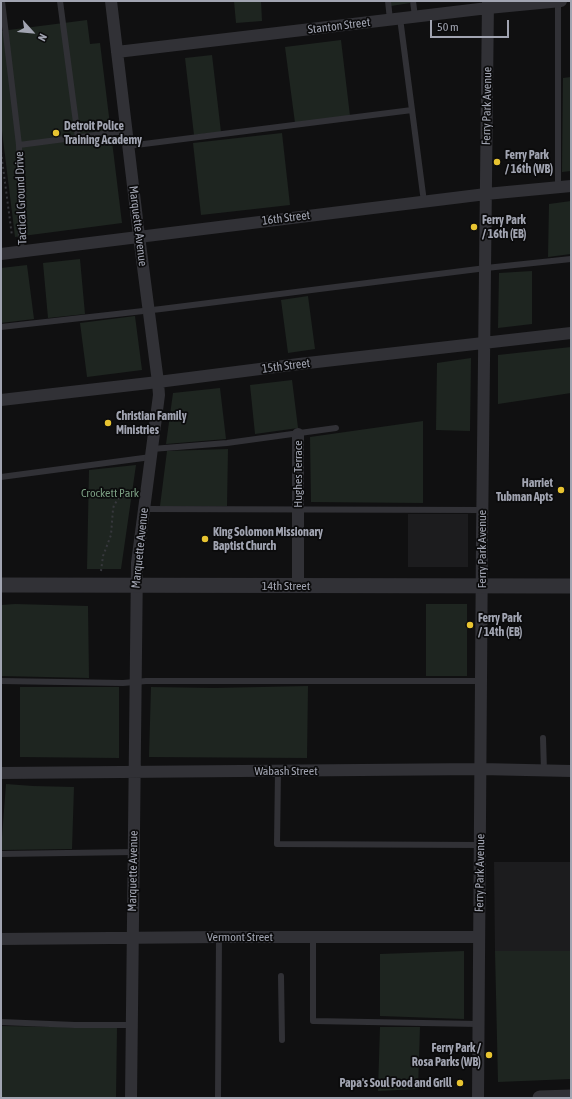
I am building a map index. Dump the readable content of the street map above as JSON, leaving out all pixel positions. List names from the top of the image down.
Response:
{
  "streets": {
    "street": [
      "Stanton Street",
      "Ferry Park Avenue",
      "16th Street",
      "Marquette Avenue",
      "15th Street",
      "Hughes Terrace",
      "14th Street",
      "Wabash Street",
      "Vermont Street"
    ],
    "lane": ["Tactical Ground Drive"]
  },
  "crossings": [
    ["Stanton Street", "Ferry Park Avenue"],
    ["Stanton Street", "Marquette Avenue"],
    ["Ferry Park Avenue", "16th Street"],
    ["Ferry Park Avenue", "15th Street"],
    ["Ferry Park Avenue", "14th Street"],
    ["Ferry Park Avenue", "Wabash Street"],
    ["Ferry Park Avenue", "Vermont Street"],
    ["Tactical Ground Drive", "16th Street"],
    ["16th Street", "Marquette Avenue"],
    ["Marquette Avenue", "15th Street"],
    ["Marquette Avenue", "14th Street"],
    ["Marquette Avenue", "Wabash Street"],
    ["Marquette Avenue", "Vermont Street"],
    ["Hughes Terrace", "14th Street"]
  ],
  "parks": ["Crockett Park"],
  "places": [
    "Detroit Police Training Academy",
    "Ferry Park / 16th (WB)",
    "Ferry Park / 16th (EB)",
    "Christian Family Ministries",
    "Harriet Tubman Apts",
    "King Solomon Missionary Baptist Church",
    "Ferry Park / 14th (EB)",
    "Ferry Park / Rosa Parks (WB)",
    "Papa's Soul Food and Grill"
  ],
  "scale_bar": "50 m",
  "north": "bottom right"
}
